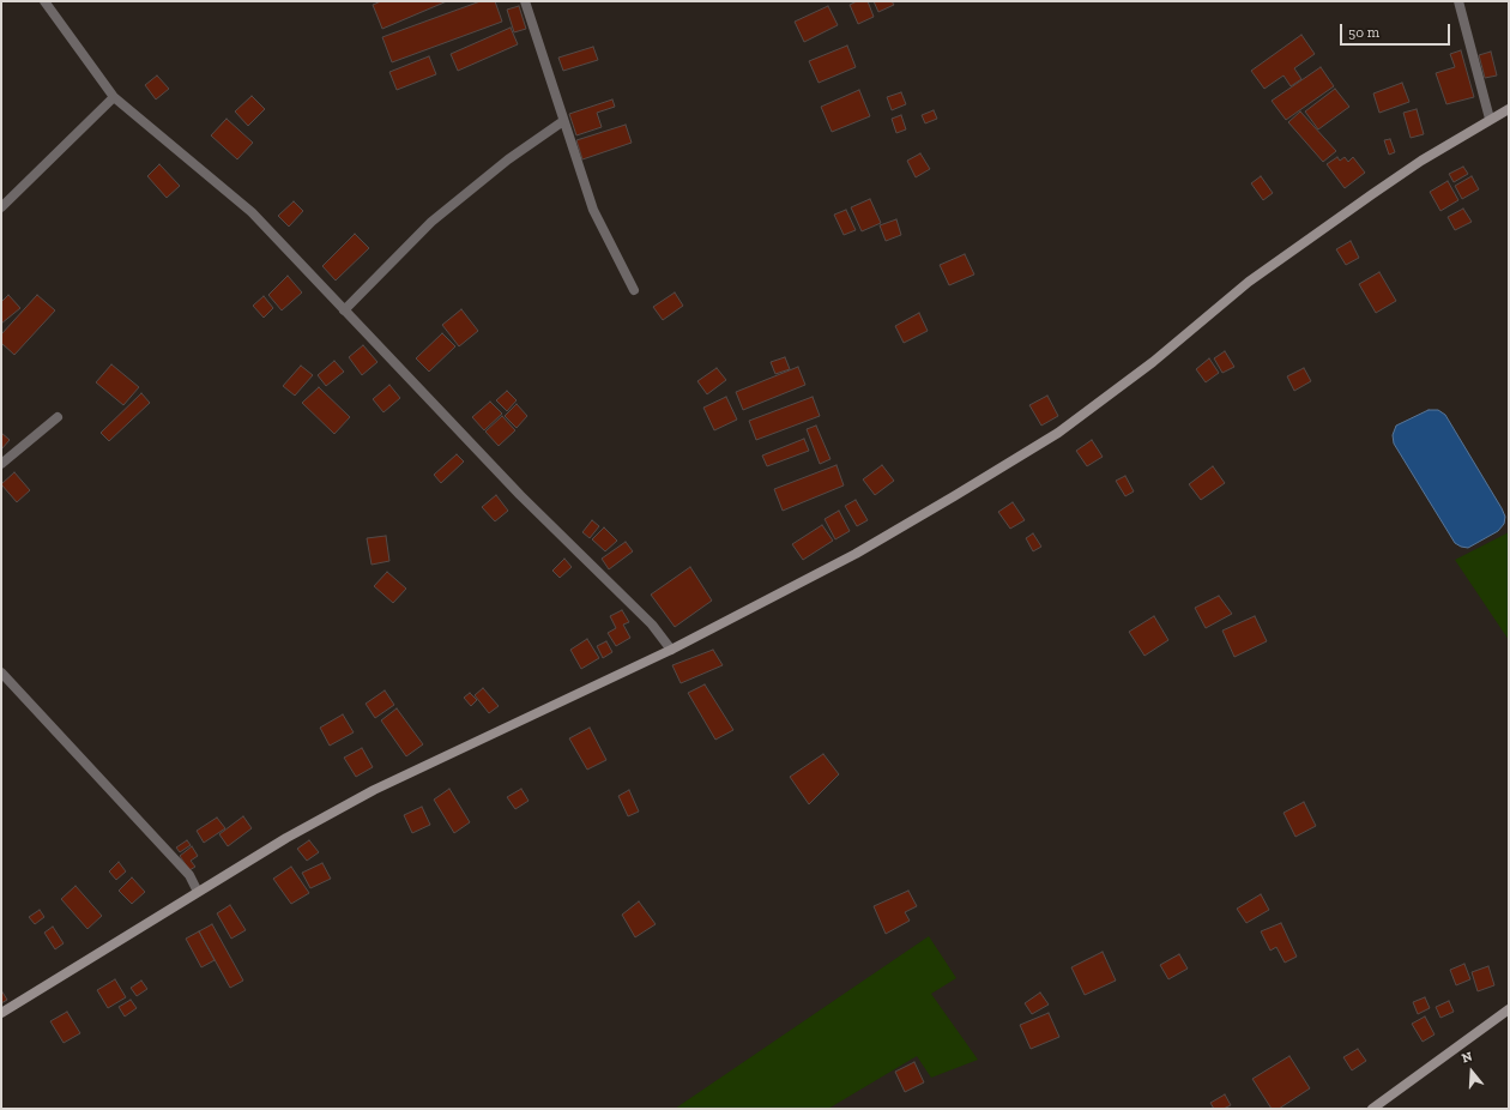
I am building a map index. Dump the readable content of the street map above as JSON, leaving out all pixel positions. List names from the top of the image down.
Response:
{
  "scale_bar": "50 m",
  "north": "top"
}
